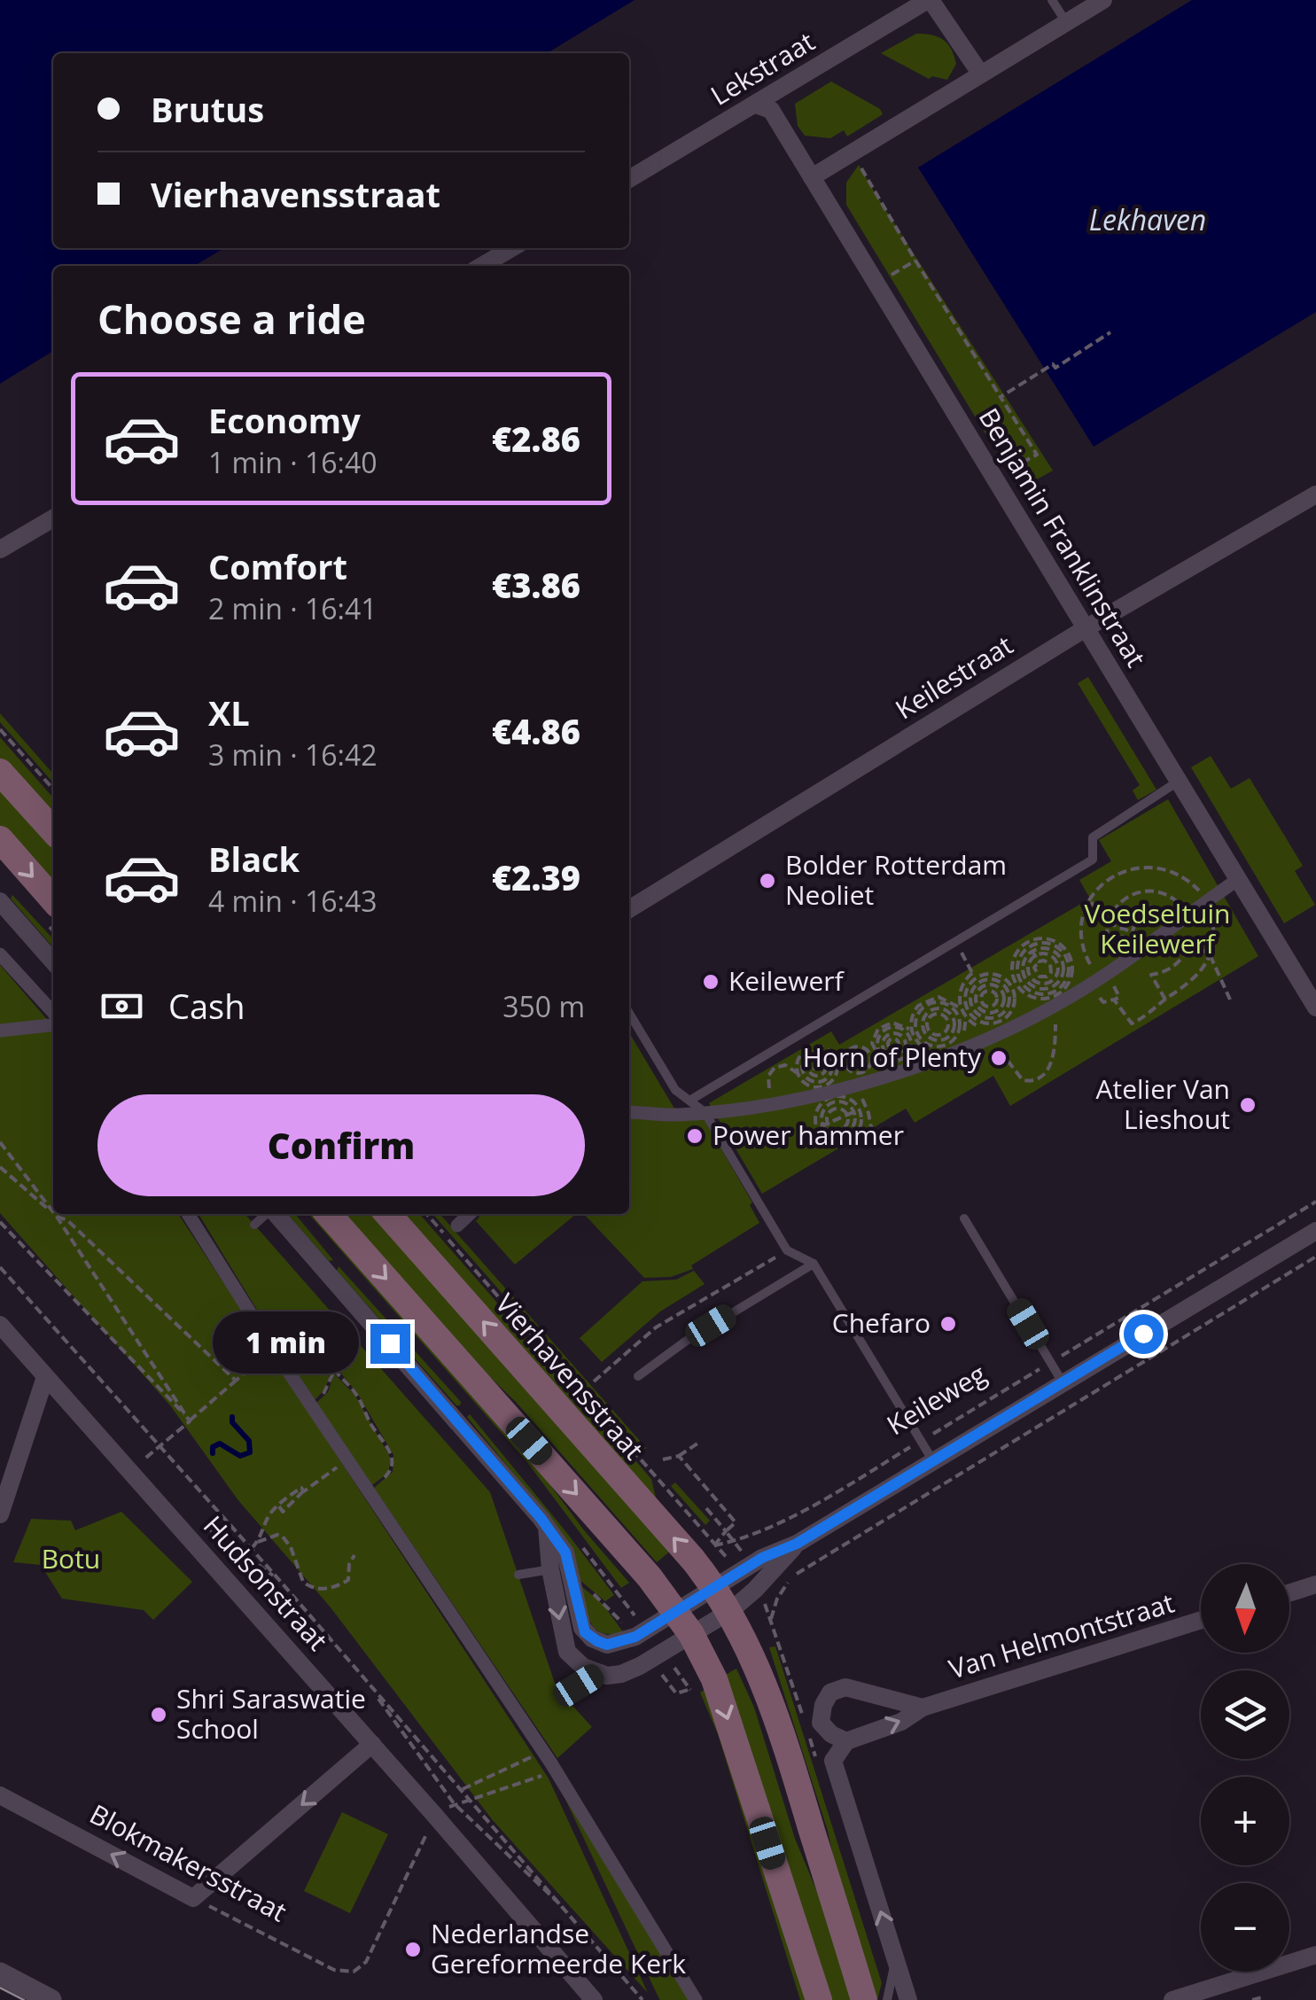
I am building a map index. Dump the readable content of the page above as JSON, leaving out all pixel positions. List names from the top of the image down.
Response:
{
  "streets": {
    "main road": ["Vierhavensstraat"],
    "street": [
      "Lekstraat",
      "Benjamin Franklinstraat",
      "Keilestraat",
      "Keileweg",
      "Hudsonstraat",
      "Van Helmontstraat",
      "Blokmakersstraat"
    ]
  },
  "crossings": [
    ["Lekstraat", "Benjamin Franklinstraat"],
    ["Benjamin Franklinstraat", "Keilestraat"],
    ["Vierhavensstraat", "Keileweg"],
    ["Hudsonstraat", "Blokmakersstraat"]
  ],
  "one_way": ["Blokmakersstraat"],
  "water": ["Lekhaven"],
  "parks": ["Voedseltuin Keilewerf", "Botu"],
  "places": [
    "Bolder Rotterdam Neoliet",
    "Keilewerf",
    "Horn of Plenty",
    "Atelier Van Lieshout",
    "Power hammer",
    "Chefaro",
    "Shri Saraswatie School",
    "Nederlandse Gereformeerde Kerk"
  ],
  "north": "bottom",
  "page": {
    "banner": ["Brutus", "Vierhavensstraat"],
    "heading": "Choose a ride",
    "list": [
      {
        "name": "Economy",
        "note": "1 min · 16:40",
        "value": "€2.86"
      },
      {
        "name": "Comfort",
        "note": "2 min · 16:41",
        "value": "€3.86"
      },
      {
        "name": "XL",
        "note": "3 min · 16:42",
        "value": "€4.86"
      },
      {
        "name": "Black",
        "note": "4 min · 16:43",
        "value": "€2.39"
      }
    ],
    "pay": ["Cash", "350 m"],
    "buttons": "Confirm",
    "bubble": "1 min",
    "map_buttons": ["+", "−"]
  }
}
